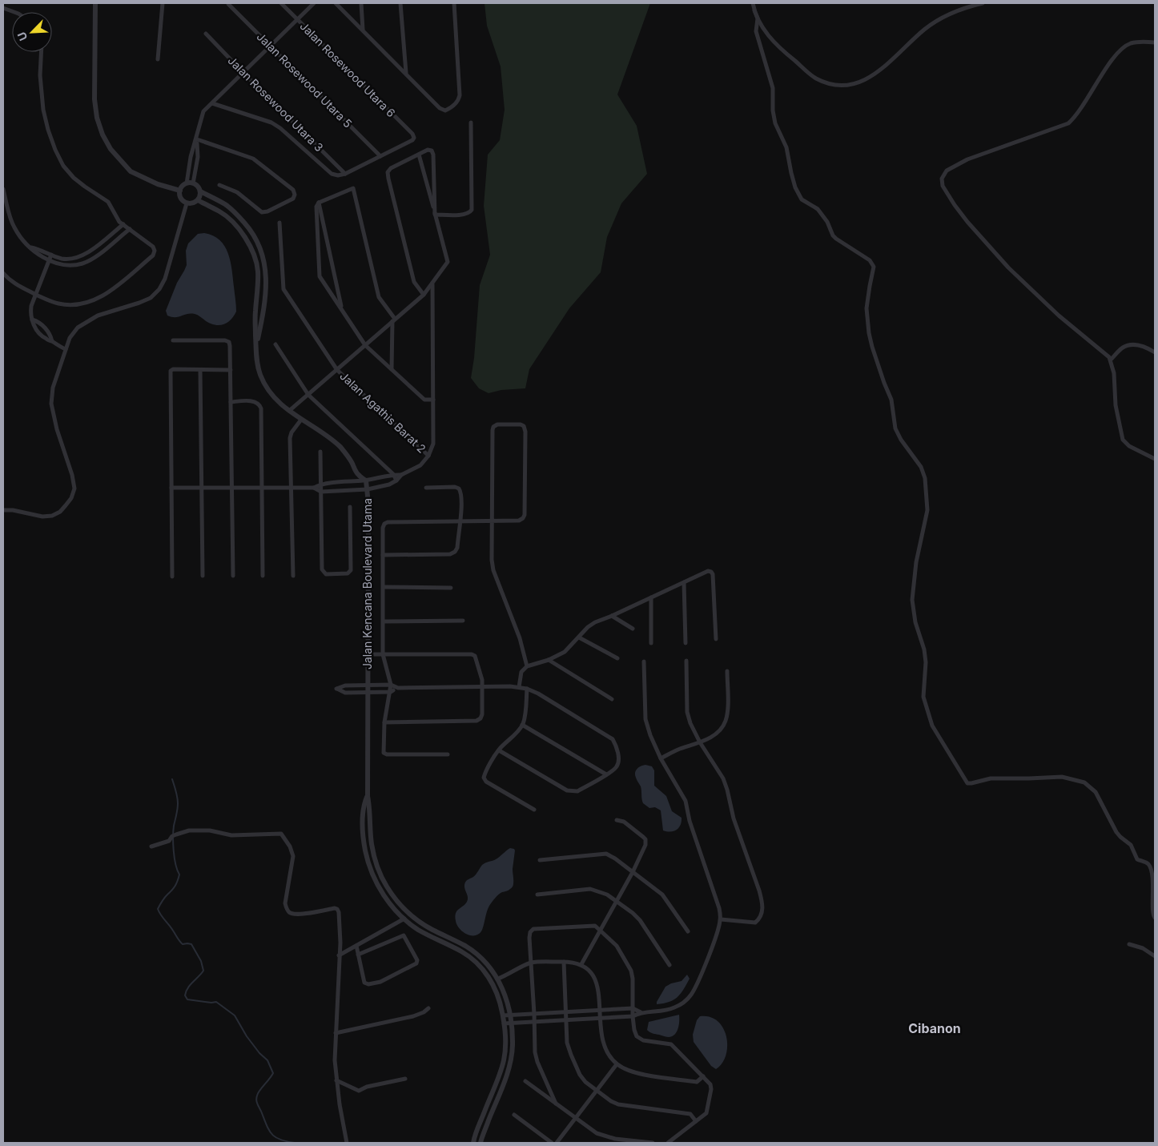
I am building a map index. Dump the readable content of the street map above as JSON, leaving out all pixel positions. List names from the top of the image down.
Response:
{
  "streets": {
    "street": [
      "Jalan Rosewood Utara 6",
      "Jalan Rosewood Utara 5",
      "Jalan Rosewood Utara 3",
      "Jalan Agathis Barat 2",
      "Jalan Kencana Boulevard Utama"
    ]
  },
  "crossings": [
    ["Jalan Rosewood Utara 6", "Jalan Rosewood Utara 5"]
  ],
  "districts": ["Cibanon"],
  "north": "bottom left"
}
